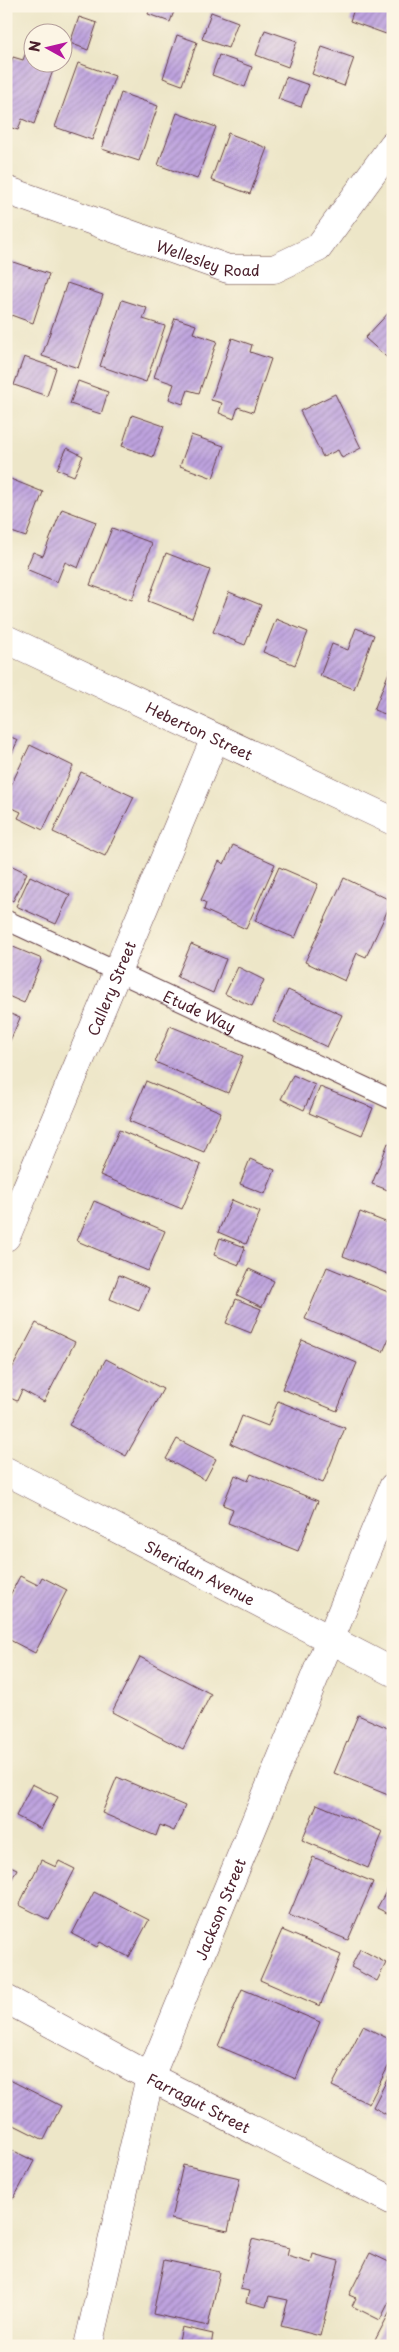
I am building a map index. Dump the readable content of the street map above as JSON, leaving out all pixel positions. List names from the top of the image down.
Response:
{
  "streets": {
    "street": [
      "Wellesley Road",
      "Heberton Street",
      "Callery Street",
      "Sheridan Avenue",
      "Jackson Street",
      "Farragut Street"
    ],
    "lane": ["Etude Way"]
  },
  "crossings": [
    ["Heberton Street", "Callery Street"],
    ["Callery Street", "Etude Way"],
    ["Sheridan Avenue", "Jackson Street"],
    ["Jackson Street", "Farragut Street"]
  ],
  "north": "left"
}
